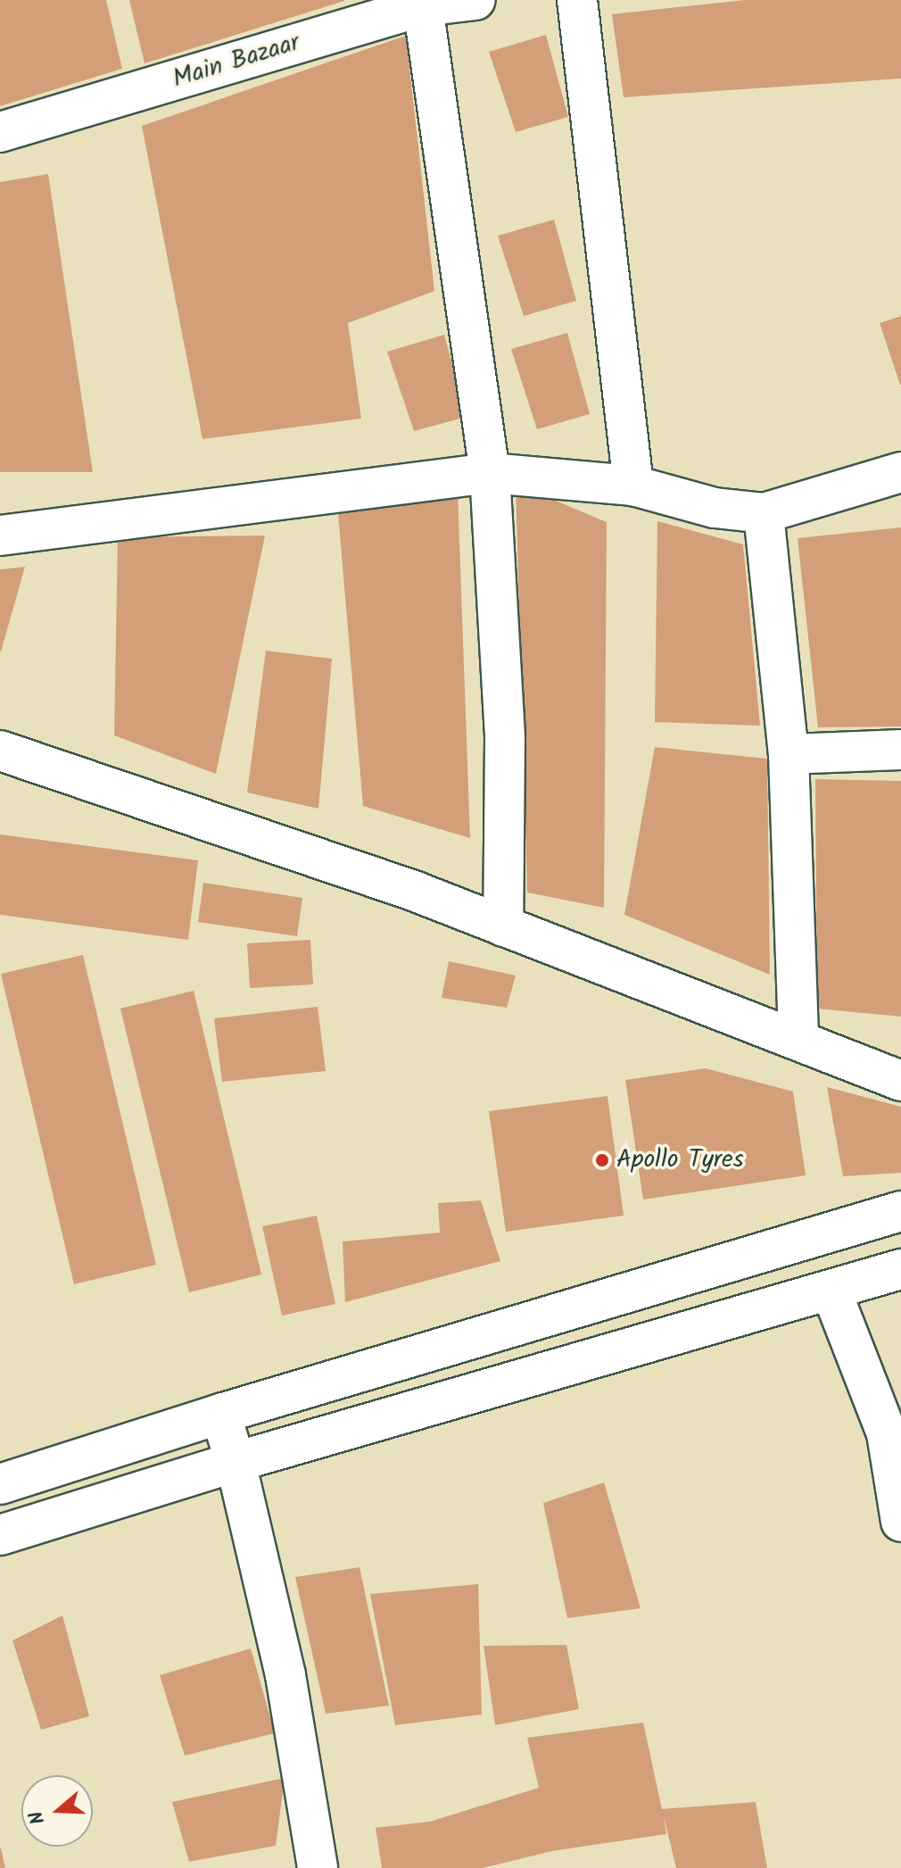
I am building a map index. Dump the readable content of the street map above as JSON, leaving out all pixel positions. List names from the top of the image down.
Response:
{
  "streets": {
    "street": ["Main Bazaar"]
  },
  "places": ["Apollo Tyres"],
  "north": "left"
}
